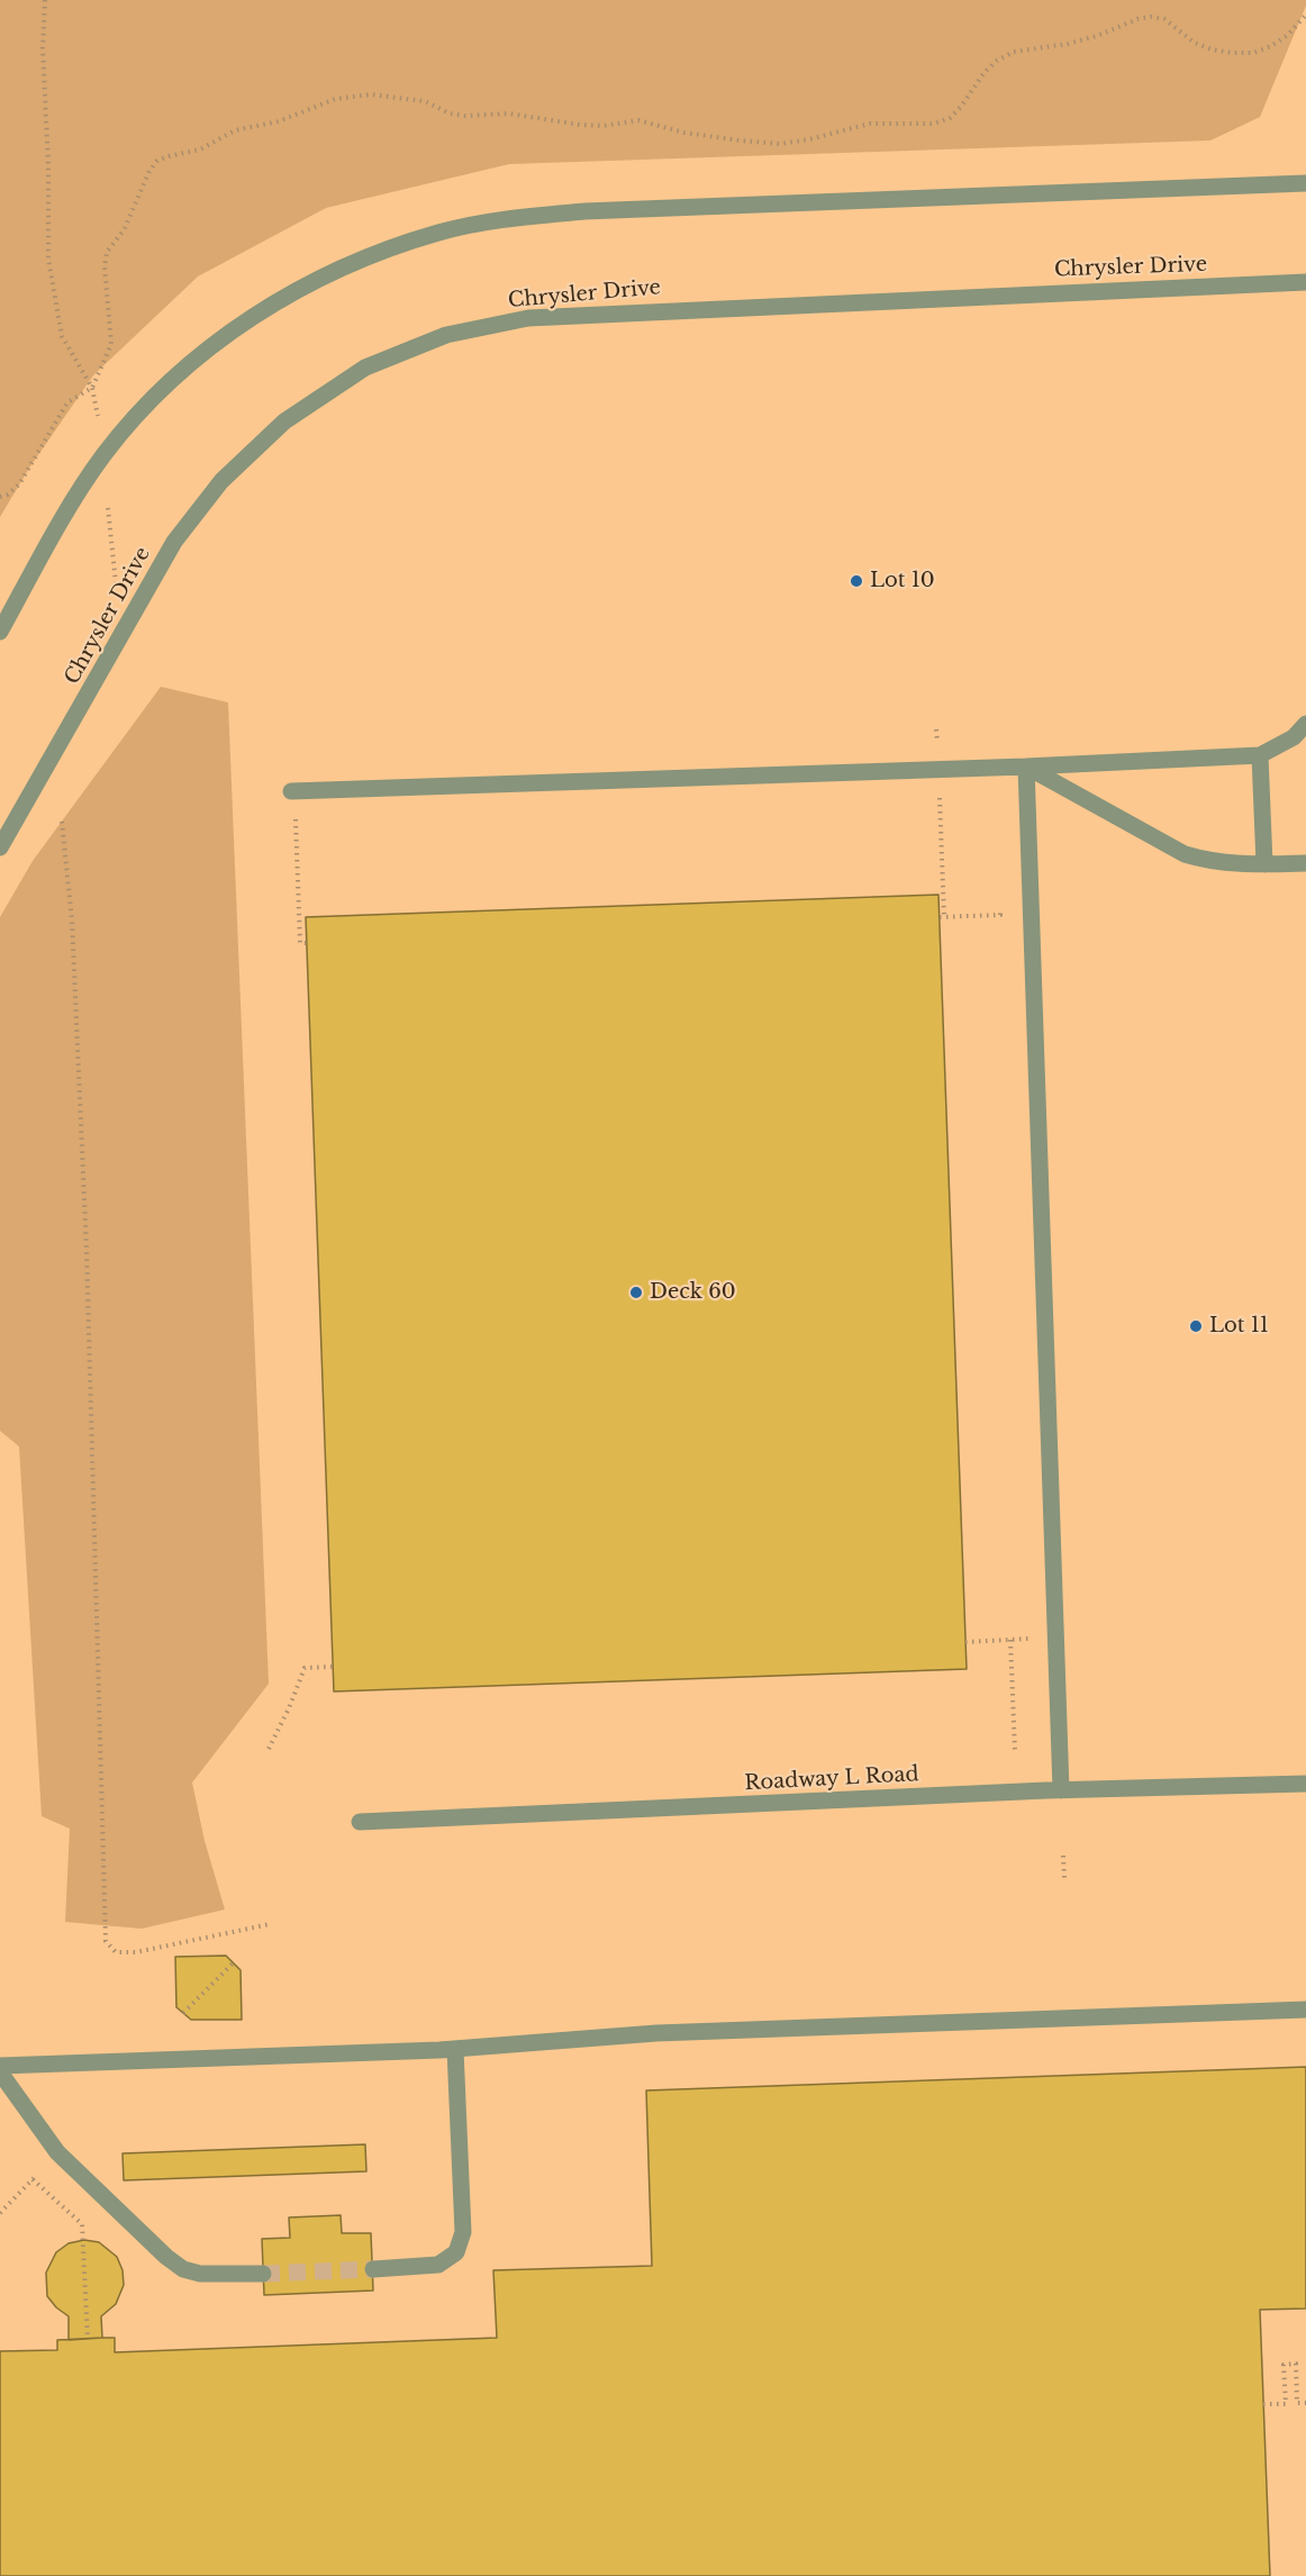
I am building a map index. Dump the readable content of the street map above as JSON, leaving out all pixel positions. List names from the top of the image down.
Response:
{
  "streets": {
    "street": ["Chrysler Drive", "Roadway L Road"]
  },
  "places": ["Lot 10", "Deck 60", "Lot 11"]
}
